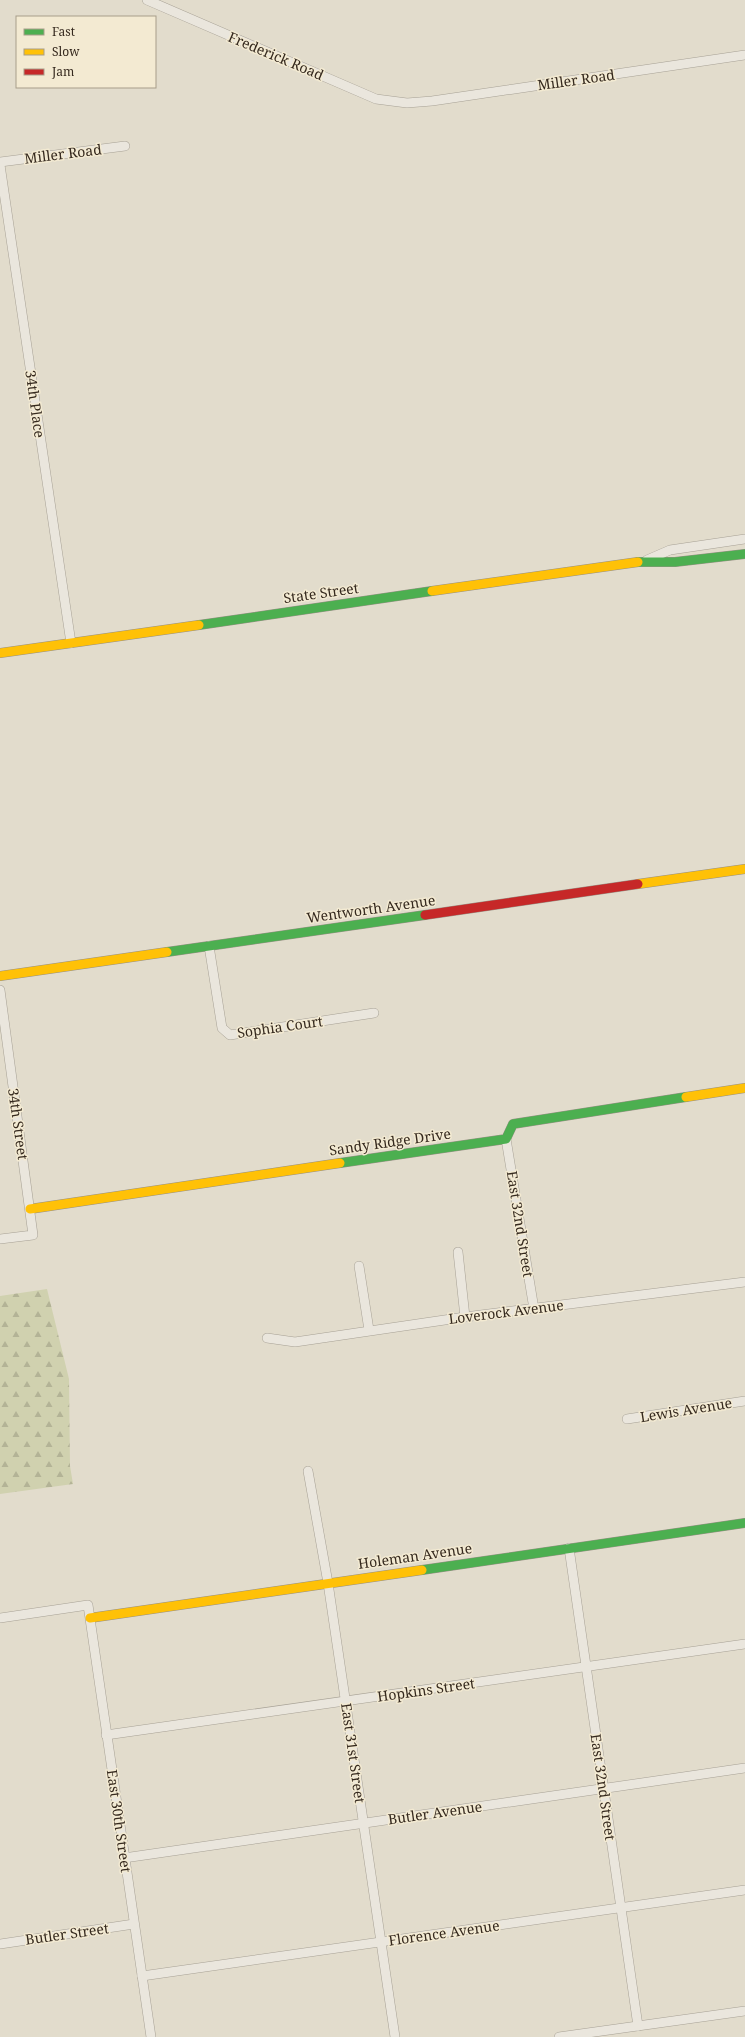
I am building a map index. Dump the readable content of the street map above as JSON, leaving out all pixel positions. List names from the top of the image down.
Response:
{
  "streets": {
    "street": [
      "Frederick Road",
      "Miller Road",
      "34th Place",
      "State Street",
      "Wentworth Avenue",
      "Sophia Court",
      "34th Street",
      "Sandy Ridge Drive",
      "East 32nd Street",
      "Loverock Avenue",
      "Lewis Avenue",
      "Holeman Avenue",
      "Hopkins Street",
      "East 31st Street",
      "Butler Avenue",
      "East 30th Street",
      "Florence Avenue",
      "Butler Street"
    ]
  },
  "crossings": [
    ["Frederick Road", "Miller Road"],
    ["Miller Road", "34th Place"],
    ["34th Place", "State Street"],
    ["Wentworth Avenue", "Sophia Court"],
    ["34th Street", "Sandy Ridge Drive"],
    ["Sandy Ridge Drive", "East 32nd Street"],
    ["East 32nd Street", "Loverock Avenue"],
    ["East 32nd Street", "Holeman Avenue"],
    ["East 32nd Street", "Hopkins Street"],
    ["East 32nd Street", "Butler Avenue"],
    ["East 32nd Street", "Florence Avenue"],
    ["Holeman Avenue", "East 31st Street"],
    ["Holeman Avenue", "East 30th Street"],
    ["Hopkins Street", "East 31st Street"],
    ["Hopkins Street", "East 30th Street"],
    ["East 31st Street", "Butler Avenue"],
    ["East 31st Street", "Florence Avenue"],
    ["Butler Avenue", "East 30th Street"],
    ["East 30th Street", "Florence Avenue"],
    ["East 30th Street", "Butler Street"]
  ],
  "legend": ["Fast", "Slow", "Jam"]
}
